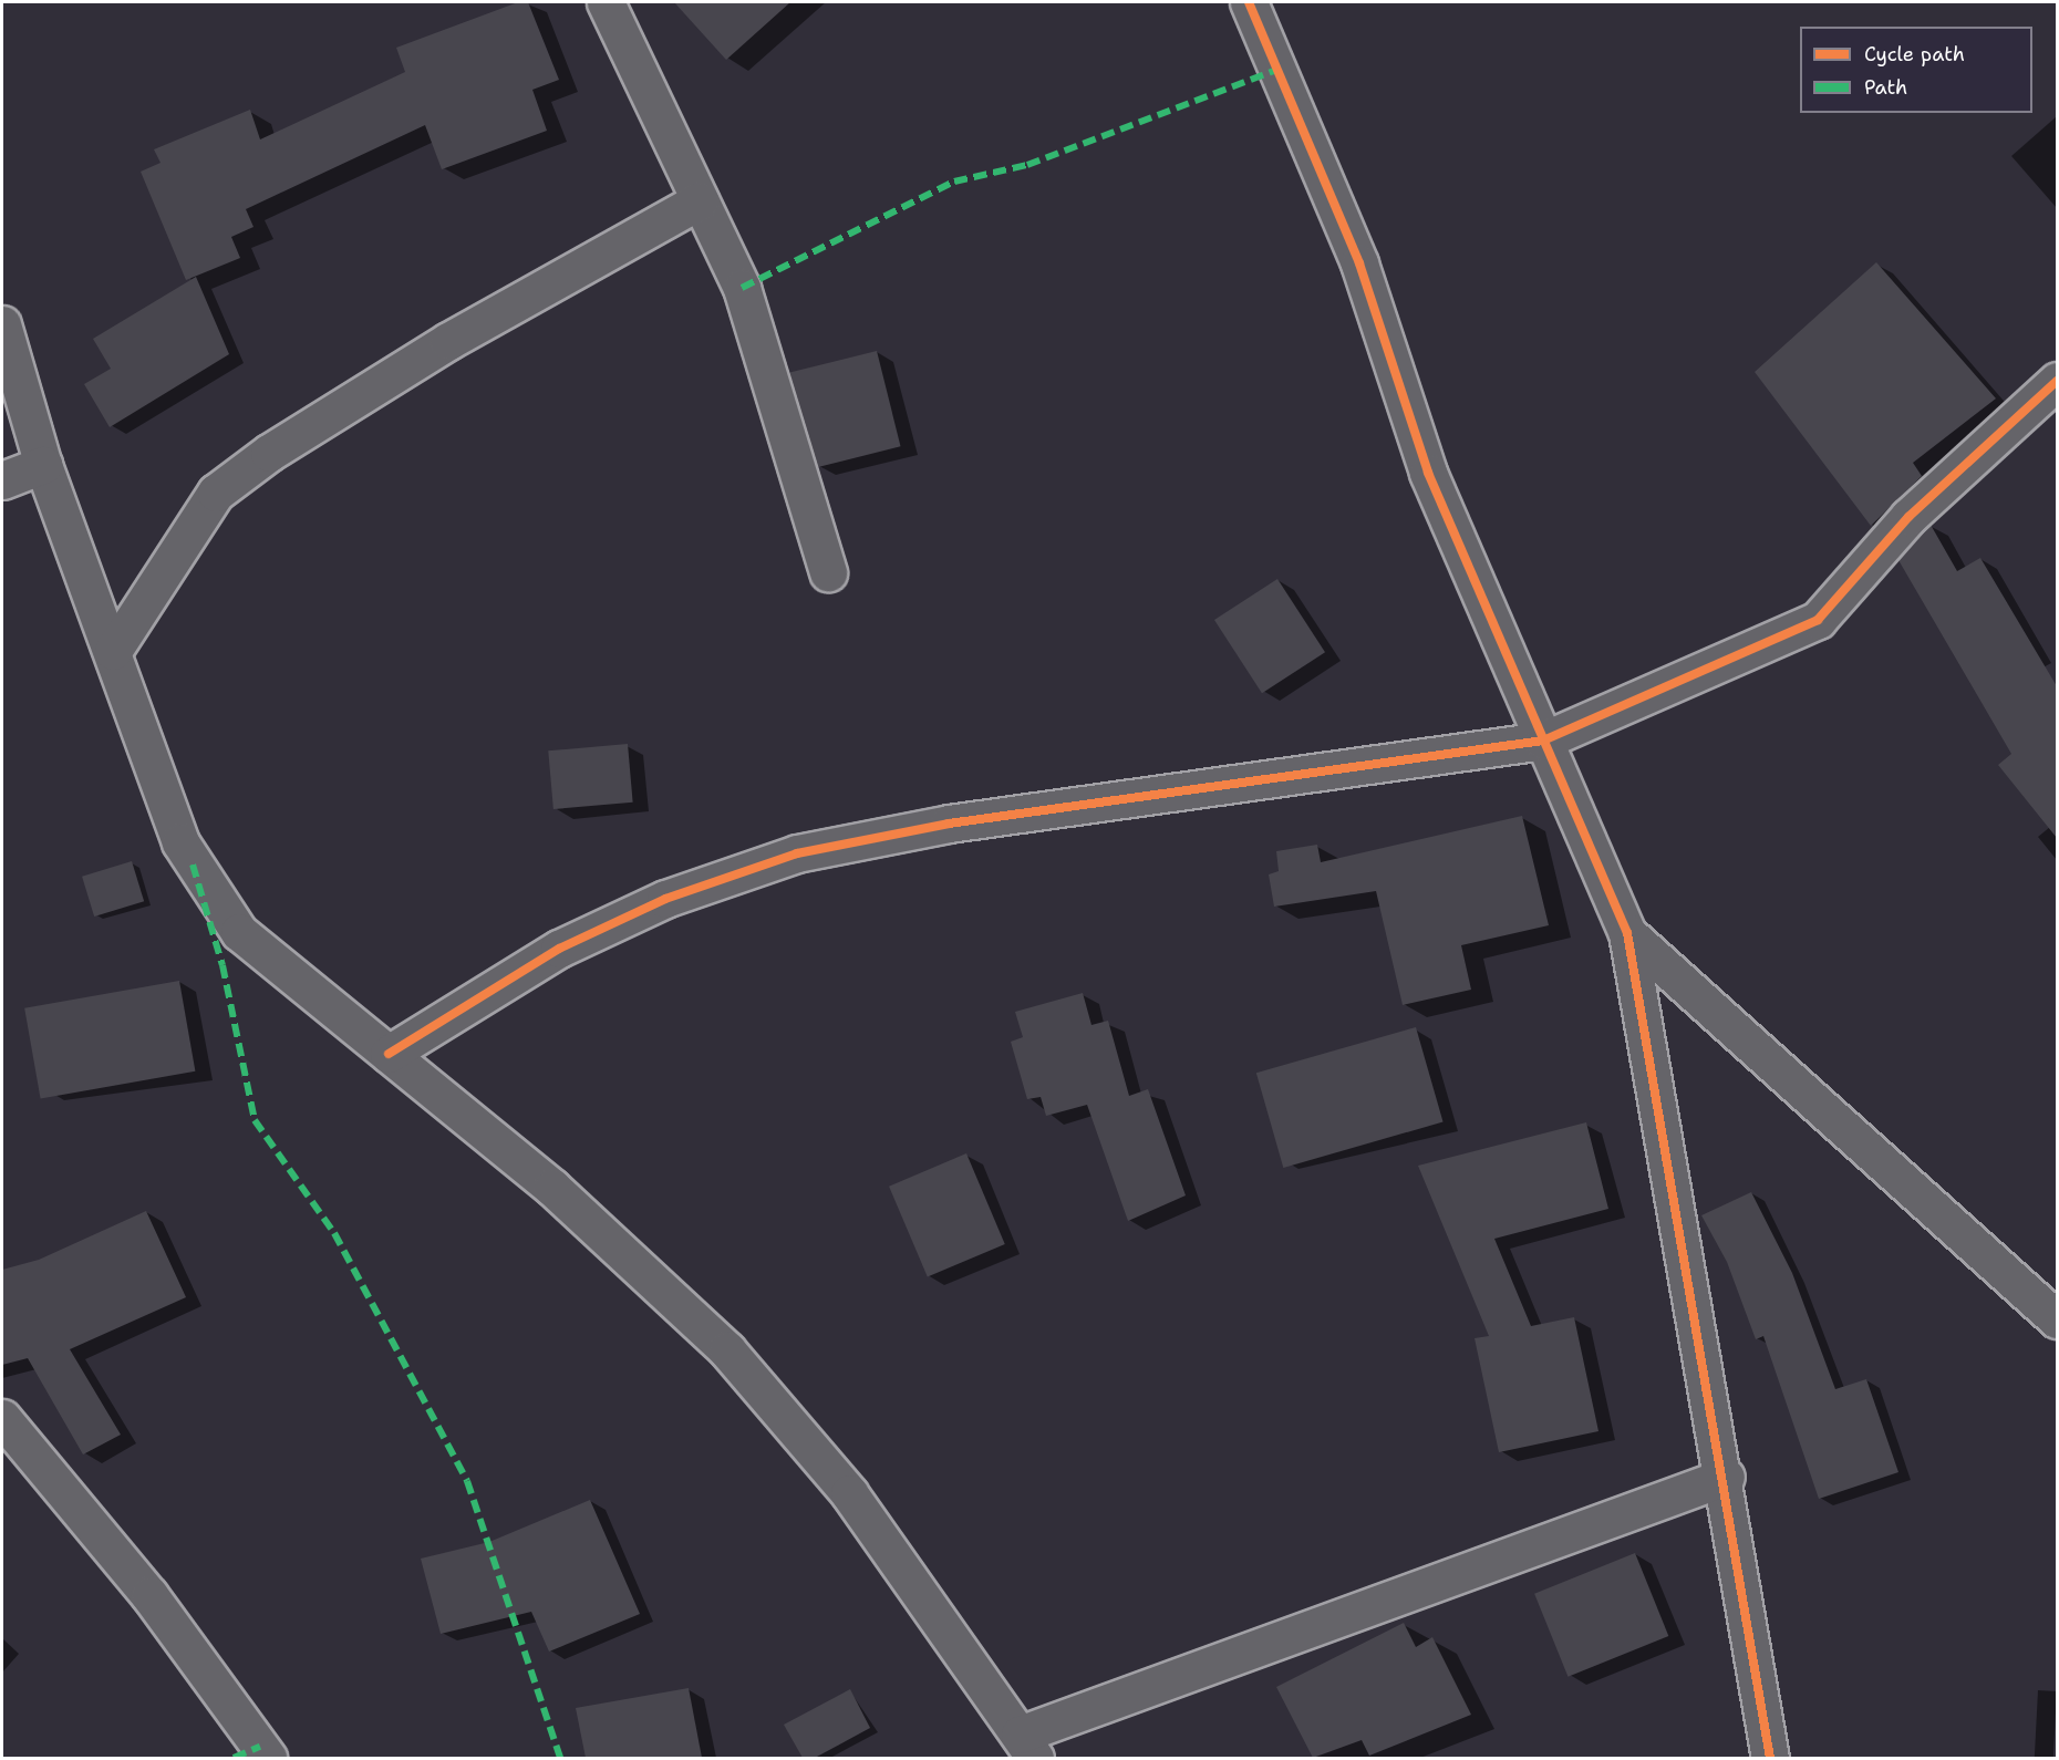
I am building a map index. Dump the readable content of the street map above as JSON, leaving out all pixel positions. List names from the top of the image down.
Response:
{
  "legend": ["Cycle path", "Path"]
}
